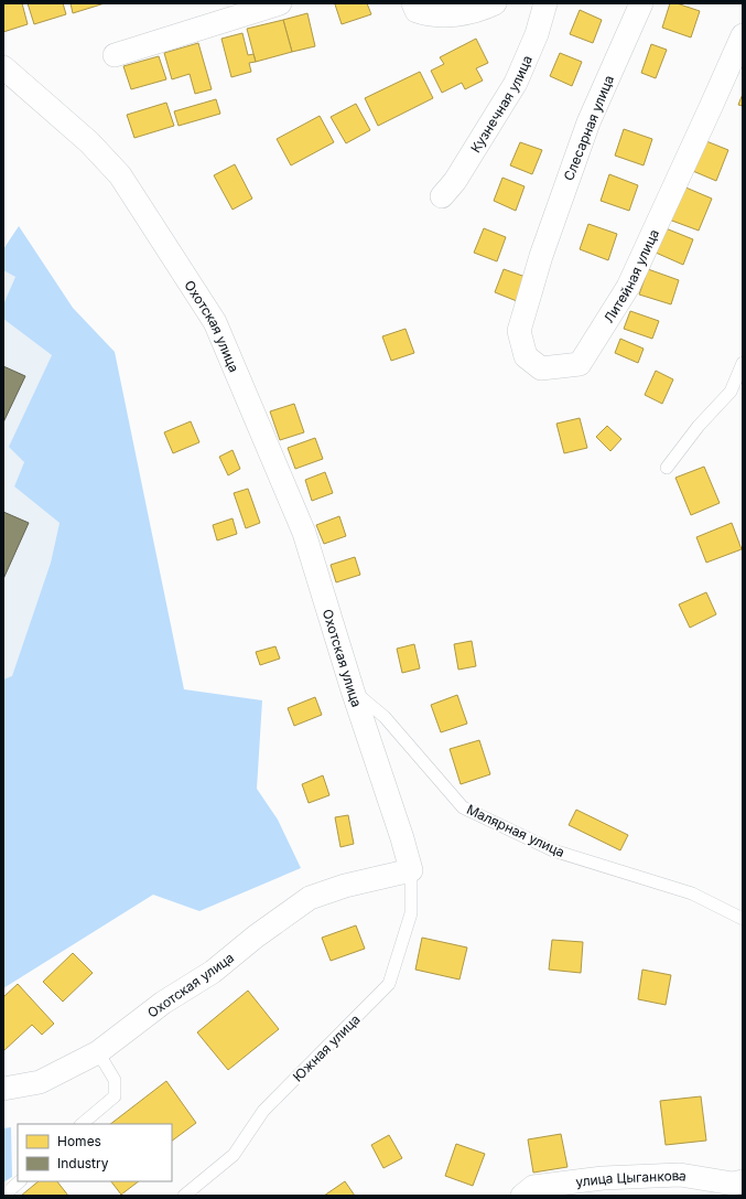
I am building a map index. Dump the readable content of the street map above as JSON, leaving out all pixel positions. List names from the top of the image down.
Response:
{
  "streets": {
    "street": [
      "Кузнечная улица",
      "Слесарная улица",
      "Литейная улица",
      "Охотская улица",
      "улица Цыганкова"
    ],
    "lane": ["Малярная улица", "Южная улица"]
  },
  "crossings": [
    ["Слесарная улица", "Литейная улица"],
    ["Охотская улица", "Малярная улица"],
    ["Охотская улица", "Южная улица"]
  ],
  "legend": ["Homes", "Industry"]
}
